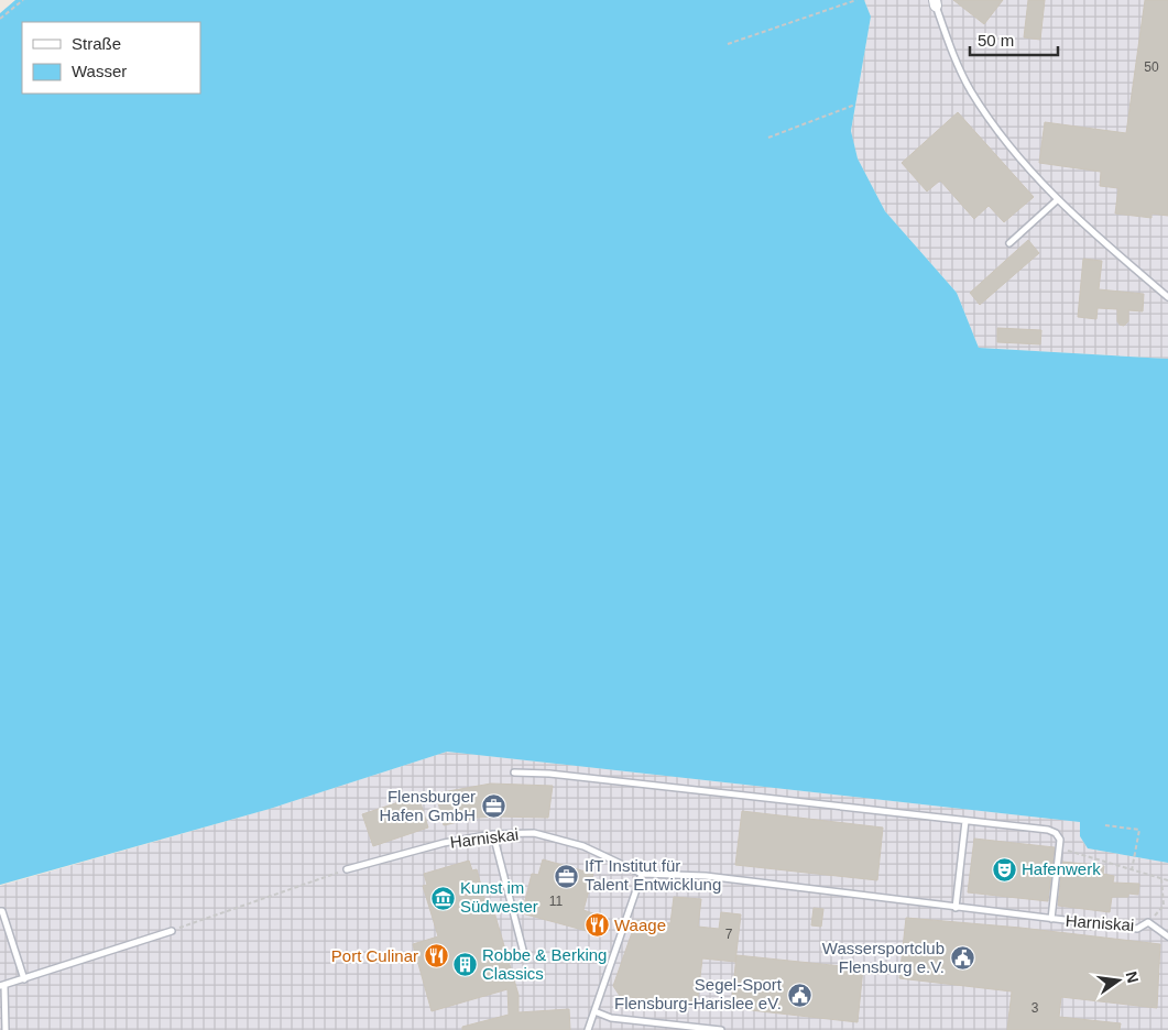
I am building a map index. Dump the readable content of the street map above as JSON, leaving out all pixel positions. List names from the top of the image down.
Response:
{
  "streets": {
    "lane": ["Harniskai"]
  },
  "places": {
    "office": ["Flensburger Hafen GmbH", "IfT Institut für Talent Entwicklung"],
    "theatre": ["Hafenwerk"],
    "museum": ["Kunst im Südwester"],
    "restaurant": ["Waage", "Port Culinar"],
    "public building": ["Wassersportclub Flensburg e.V.", "Segel-Sport Flensburg-Harislee eV."],
    "building": ["Robbe & Berking Classics"]
  },
  "house_numbers": [
    "50",
    "11",
    "7",
    "3"
  ],
  "legend": ["Straße", "Wasser"],
  "scale_bar": "50 m",
  "north": "right"
}
